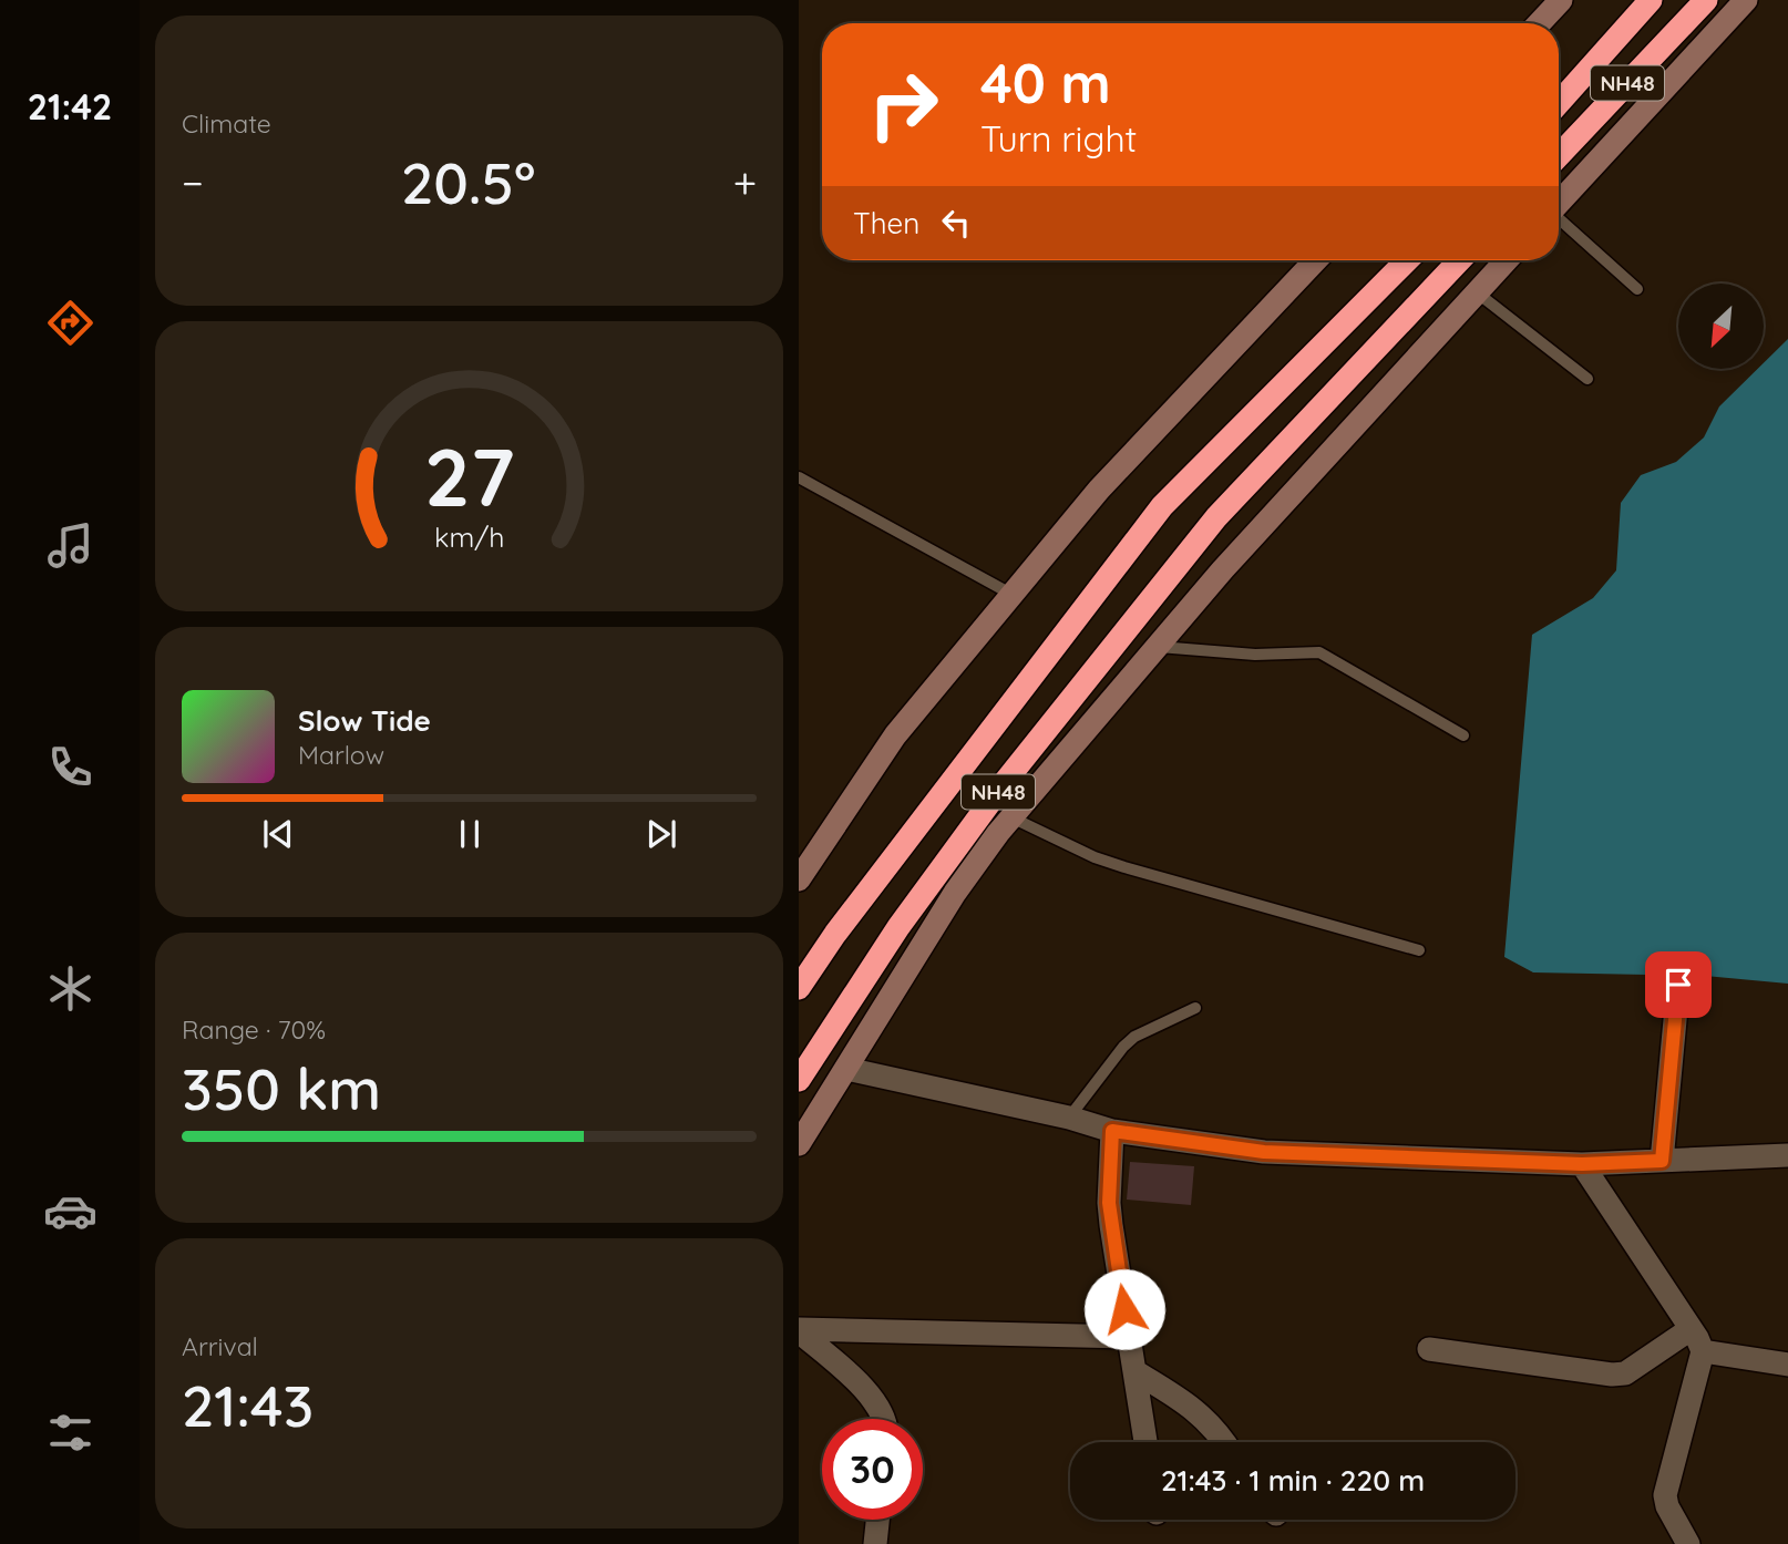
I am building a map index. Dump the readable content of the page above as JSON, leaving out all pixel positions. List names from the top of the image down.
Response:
{
  "streets": {
    "highway": ["NH48"]
  },
  "north": "bottom left",
  "page": {
    "tabs": "21:42",
    "tile": [
      "Climate",
      ["Range · 70%", "350 km"],
      ["Arrival", "21:43"]
    ],
    "turn": ["40 m", "Turn right"],
    "heat": ["−", "20.5°", "+"],
    "then": "Then",
    "song": ["Slow Tide", "Marlow"],
    "limit": "30",
    "trip": "21:43 · 1 min · 220 m",
    "gauge": ["27", "km/h"]
  }
}
